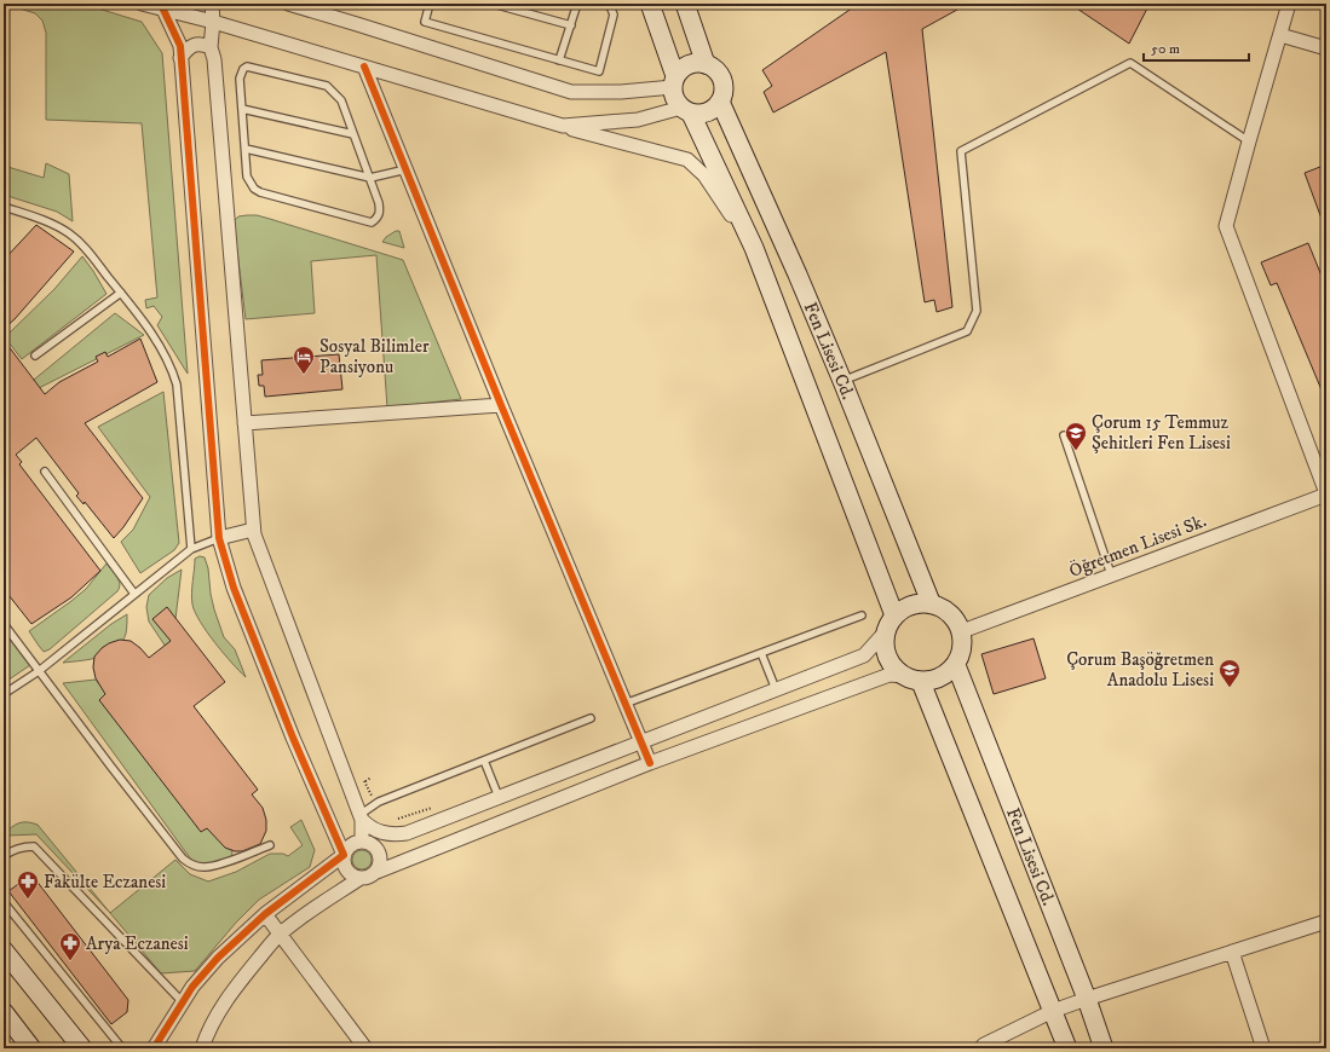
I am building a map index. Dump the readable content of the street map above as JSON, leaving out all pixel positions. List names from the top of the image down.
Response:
{
  "streets": {
    "street": ["Fen Lisesi Cd.", "Öğretmen Lisesi Sk."]
  },
  "crossings": [
    ["Fen Lisesi Cd.", "Öğretmen Lisesi Sk."]
  ],
  "places": {
    "hotel": ["Sosyal Bilimler Pansiyonu"],
    "school or university": ["Çorum 15 Temmuz Şehitleri Fen Lisesi", "Çorum Başöğretmen Anadolu Lisesi"],
    "pharmacy": ["Fakülte Eczanesi", "Arya Eczanesi"]
  },
  "scale_bar": "50 m"
}
